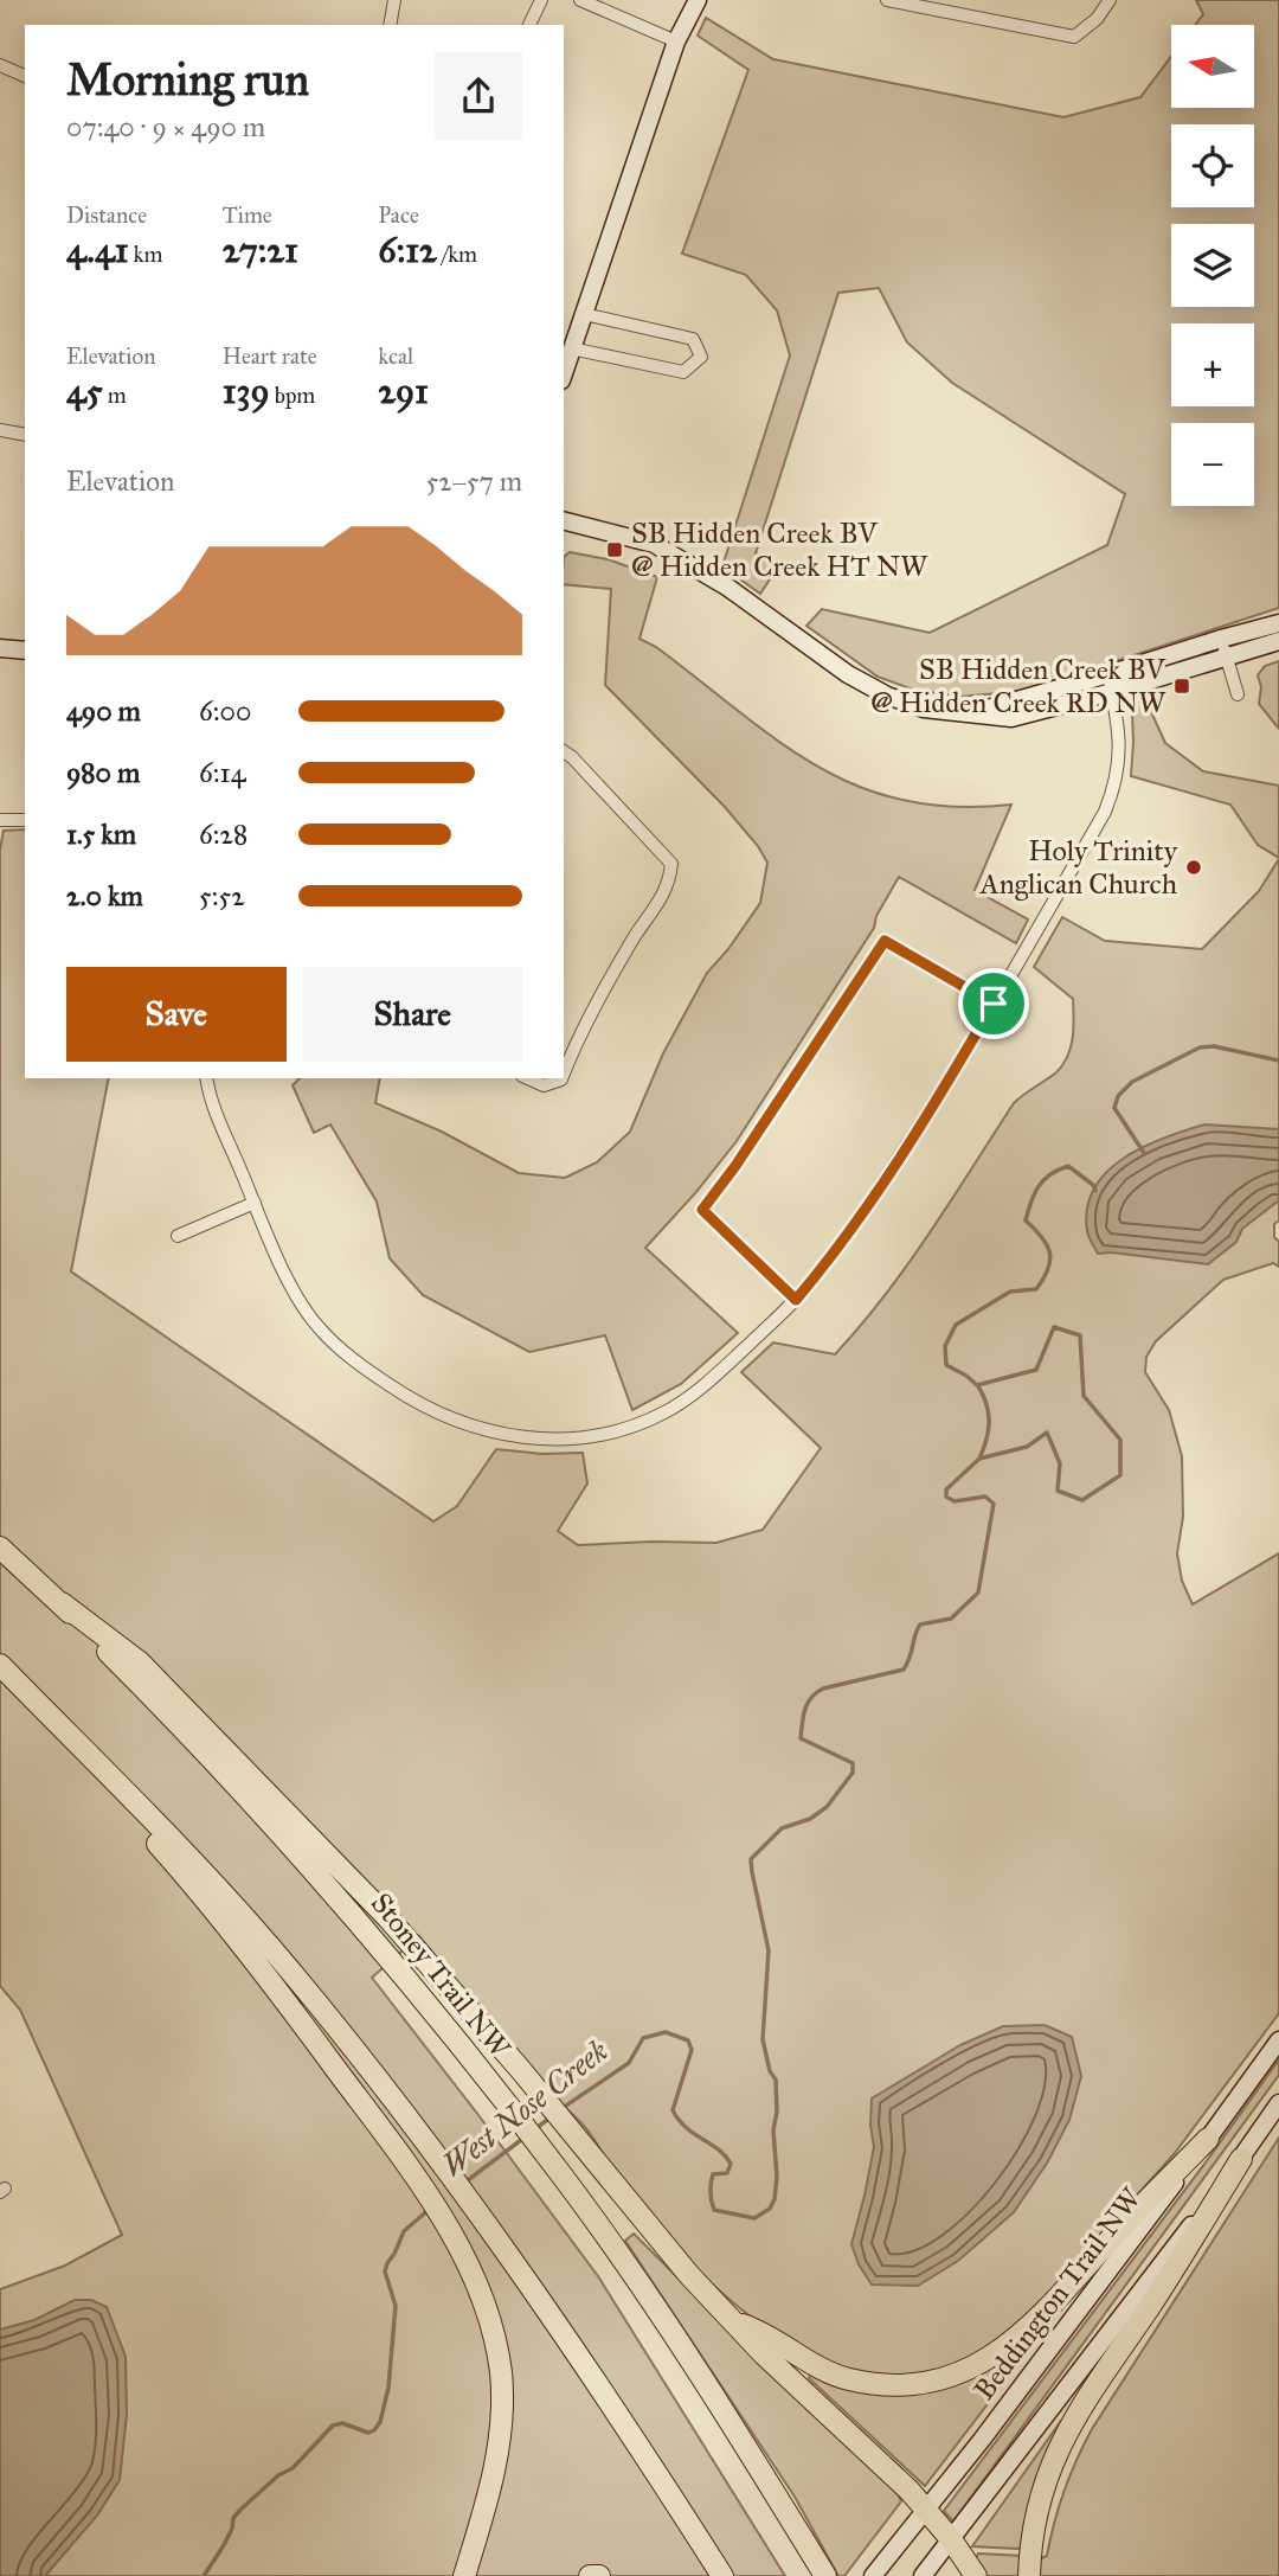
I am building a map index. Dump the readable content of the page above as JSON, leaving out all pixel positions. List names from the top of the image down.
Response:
{
  "streets": {
    "highway": ["Stoney Trail NW"],
    "street": ["Beddington Trail NW"]
  },
  "water": ["West Nose Creek"],
  "places": {
    "transit": ["SB Hidden Creek BV @ Hidden Creek HT NW", "SB Hidden Creek BV @ Hidden Creek RD NW"],
    "other": ["Holy Trinity Anglican Church"]
  },
  "north": "left",
  "page": {
    "map_buttons": ["+", "−"],
    "heading": ["Morning run", "07:40 · 9 × 490 m"],
    "stats": [
      ["Distance", "4.41 km"],
      ["Time", "27:21"],
      ["Pace", "6:12 /km"],
      ["Elevation", "45 m"],
      ["Heart rate", "139 bpm"],
      ["kcal", "291"]
    ],
    "chart": ["Elevation", "52–57 m"],
    "list": [
      {
        "name": "490 m",
        "note": "6:00"
      },
      {
        "name": "980 m",
        "note": "6:14"
      },
      {
        "name": "1.5 km",
        "note": "6:28"
      },
      {
        "name": "2.0 km",
        "note": "5:52"
      }
    ],
    "buttons": ["Save", "Share"]
  }
}
